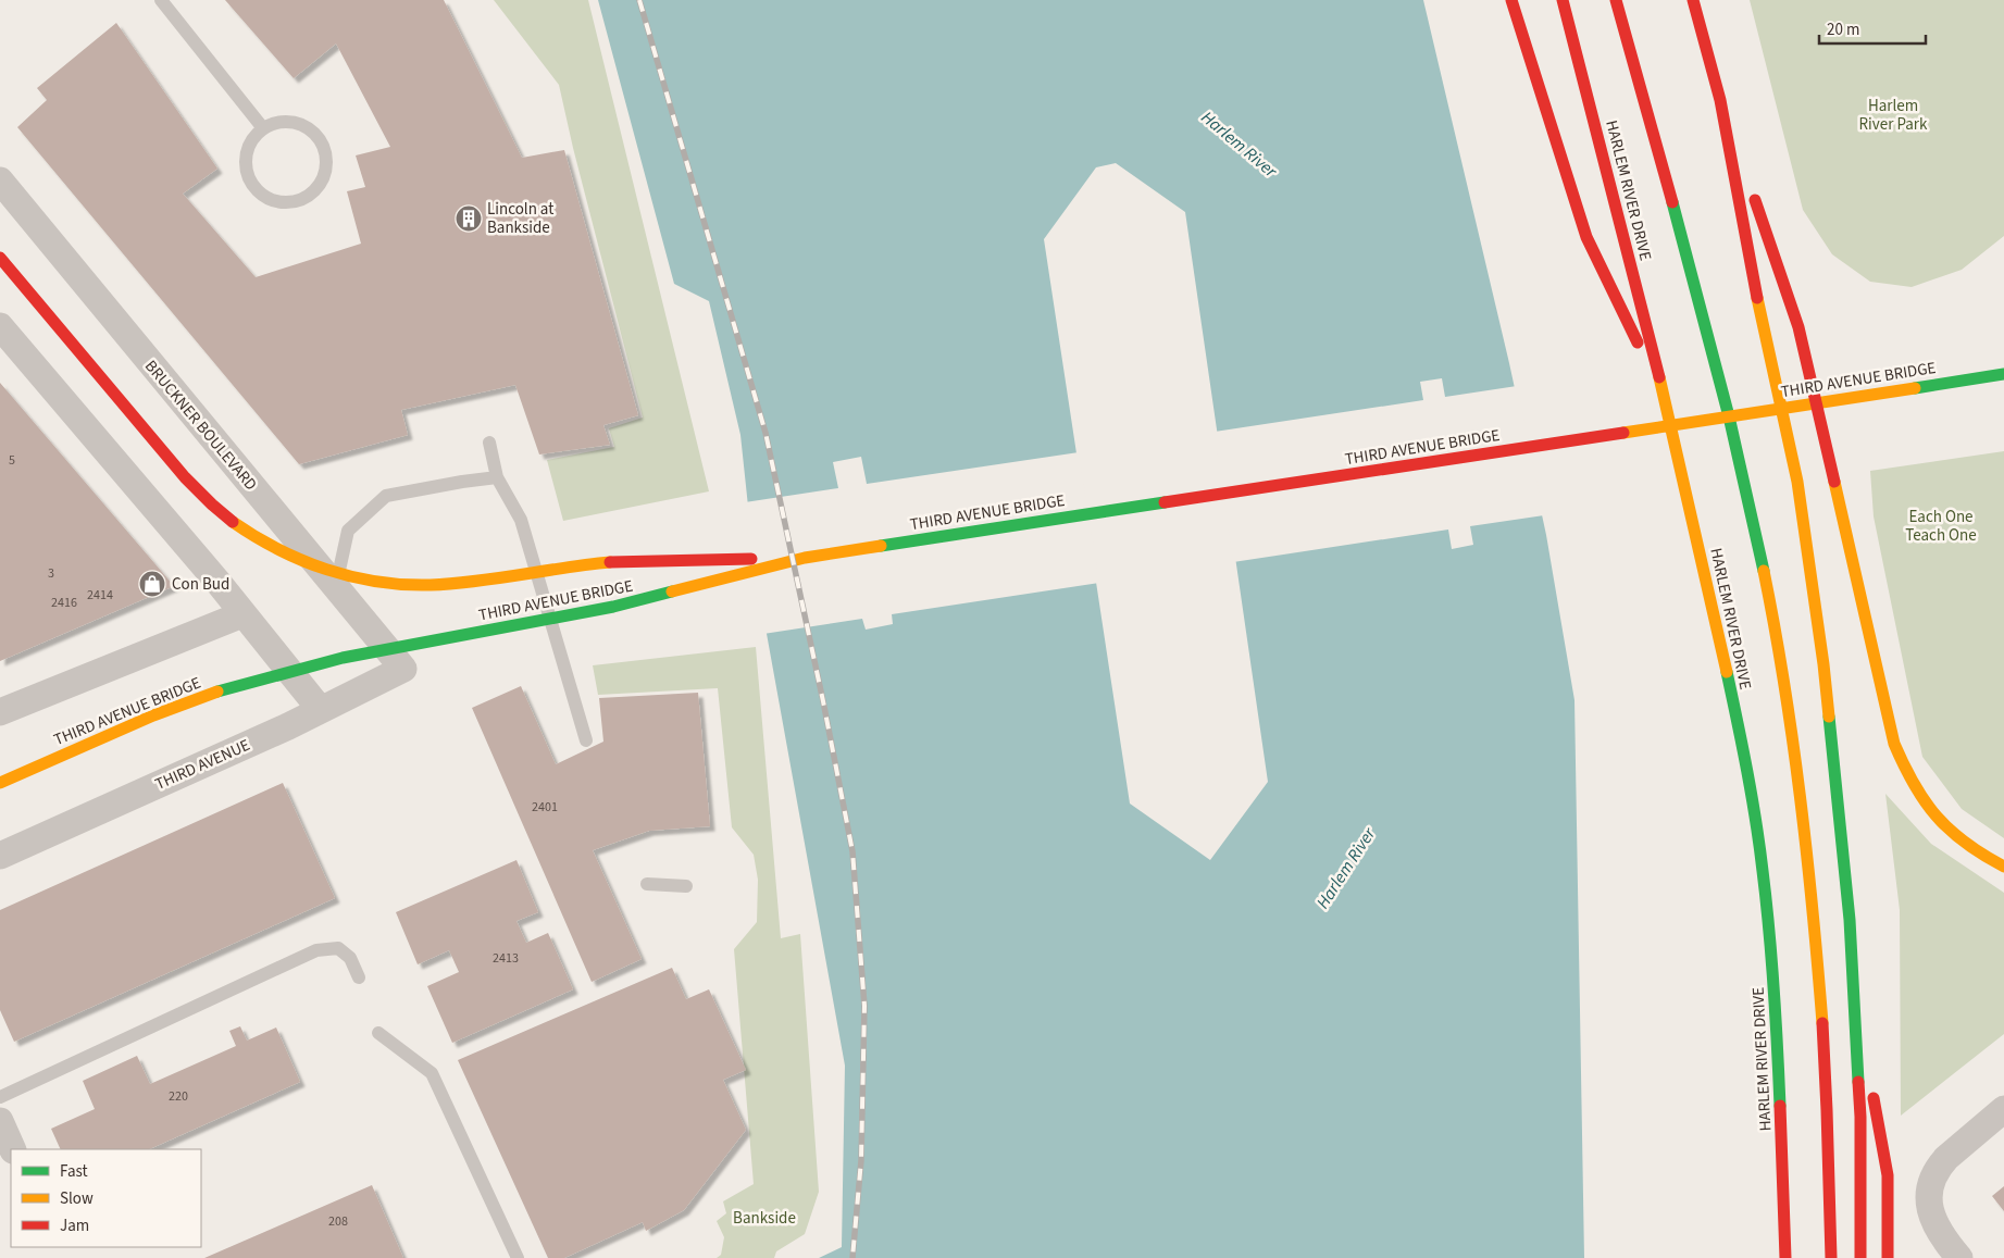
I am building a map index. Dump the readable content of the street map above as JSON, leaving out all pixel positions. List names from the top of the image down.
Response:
{
  "streets": {
    "main road": ["HARLEM RIVER DRIVE", "THIRD AVENUE BRIDGE"],
    "street": ["BRUCKNER BOULEVARD", "THIRD AVENUE"]
  },
  "crossings": [
    ["BRUCKNER BOULEVARD", "THIRD AVENUE"]
  ],
  "water": ["Harlem River"],
  "parks": ["Harlem River Park", "Each One Teach One", "Bankside"],
  "places": {
    "building": ["Lincoln at Bankside"],
    "shop": ["Con Bud"]
  },
  "house_numbers": [
    "5",
    "3",
    "2414",
    "2416",
    "2401",
    "2413",
    "220",
    "208"
  ],
  "legend": ["Fast", "Slow", "Jam"],
  "scale_bar": "20 m"
}
